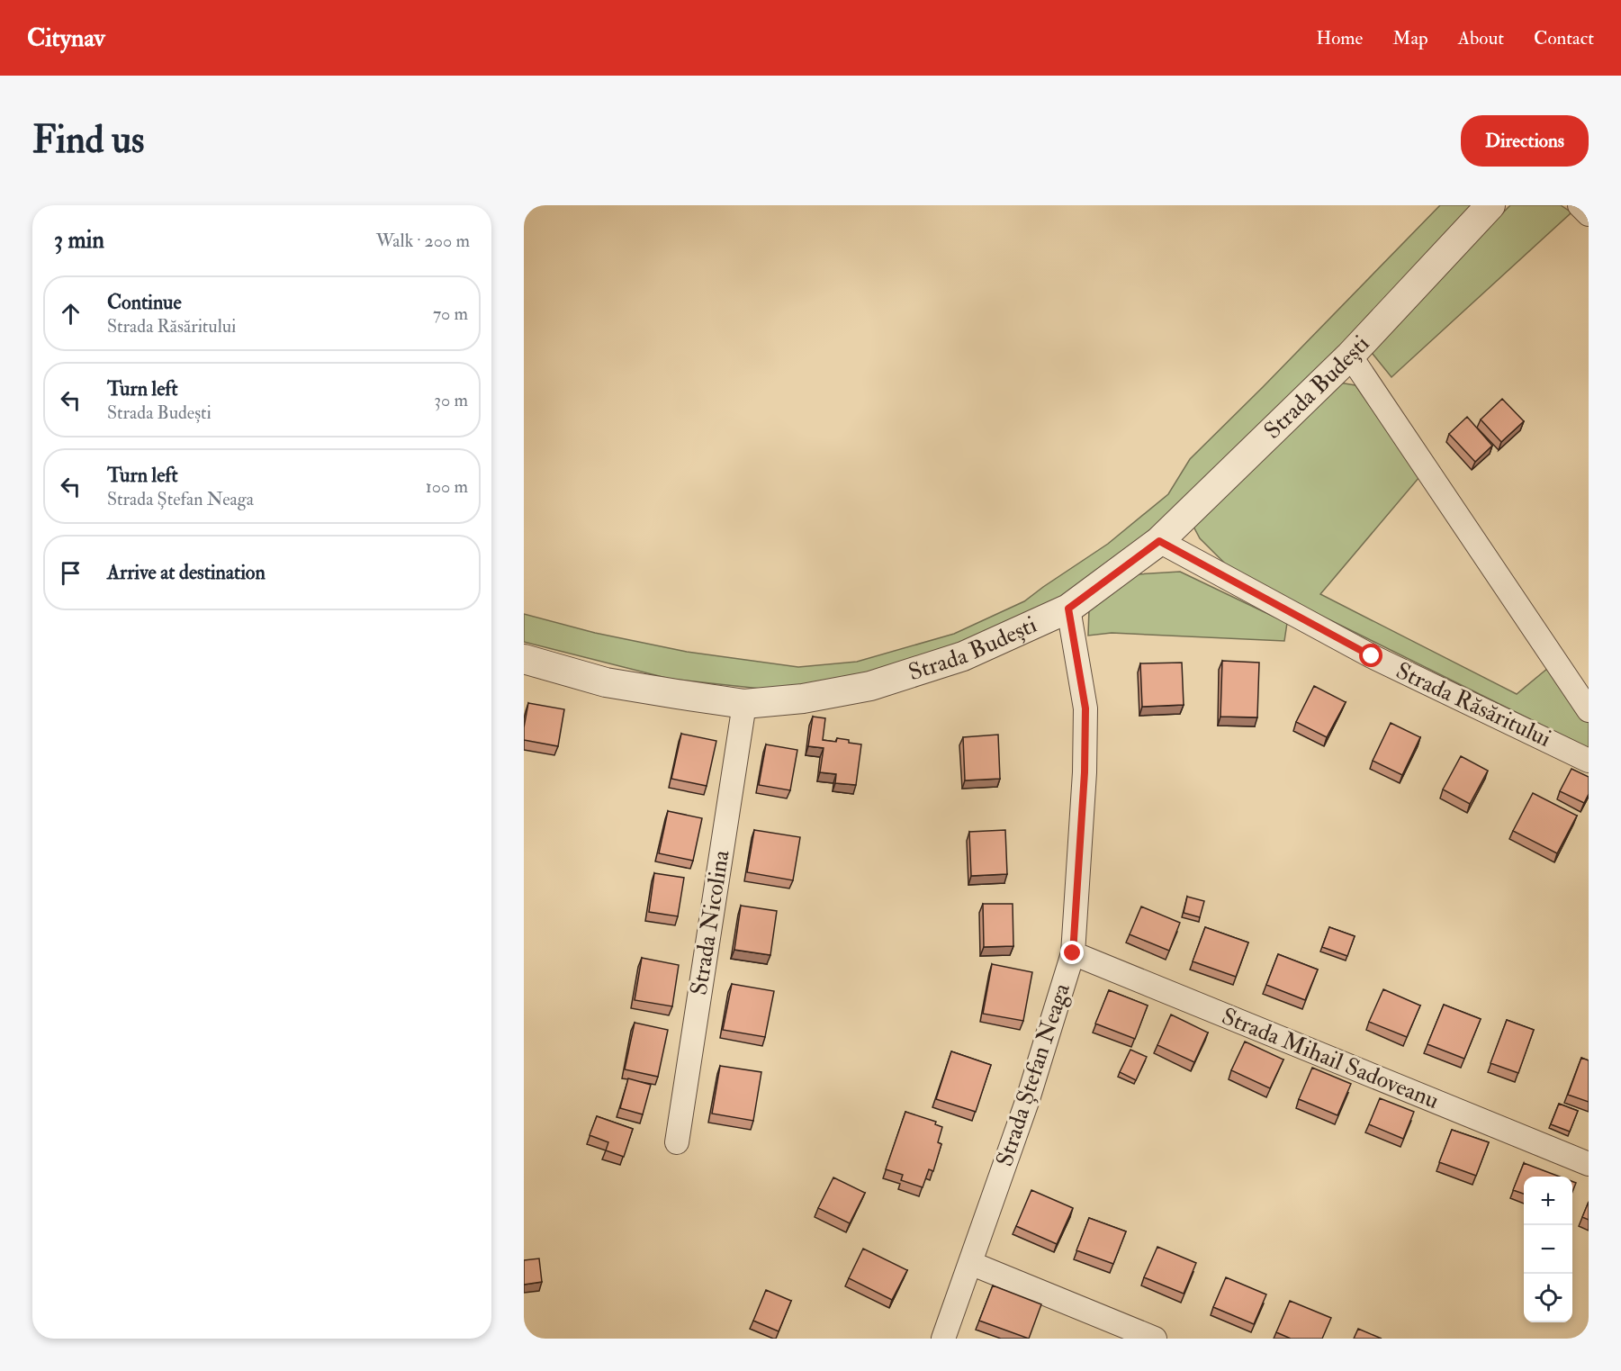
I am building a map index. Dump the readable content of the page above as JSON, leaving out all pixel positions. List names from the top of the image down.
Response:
{
  "streets": {
    "street": [
      "Strada Budești",
      "Strada Răsăritului",
      "Strada Nicolina",
      "Strada Mihail Sadoveanu",
      "Strada Ștefan Neaga"
    ]
  },
  "crossings": [
    ["Strada Budești", "Strada Răsăritului"],
    ["Strada Budești", "Strada Nicolina"],
    ["Strada Budești", "Strada Ștefan Neaga"],
    ["Strada Mihail Sadoveanu", "Strada Ștefan Neaga"]
  ],
  "page": {
    "header": "Citynav",
    "nav": [
      "Home",
      "Map",
      "About",
      "Contact"
    ],
    "buttons": "Directions",
    "title": "Find us",
    "heading": ["3 min", "Walk · 200 m"],
    "list": [
      ["Continue", "Strada Răsăritului", "70 m"],
      ["Turn left", "Strada Budești", "30 m"],
      ["Turn left", "Strada Ștefan Neaga", "100 m"],
      "Arrive at destination"
    ],
    "map_buttons": ["+", "−"]
  }
}
